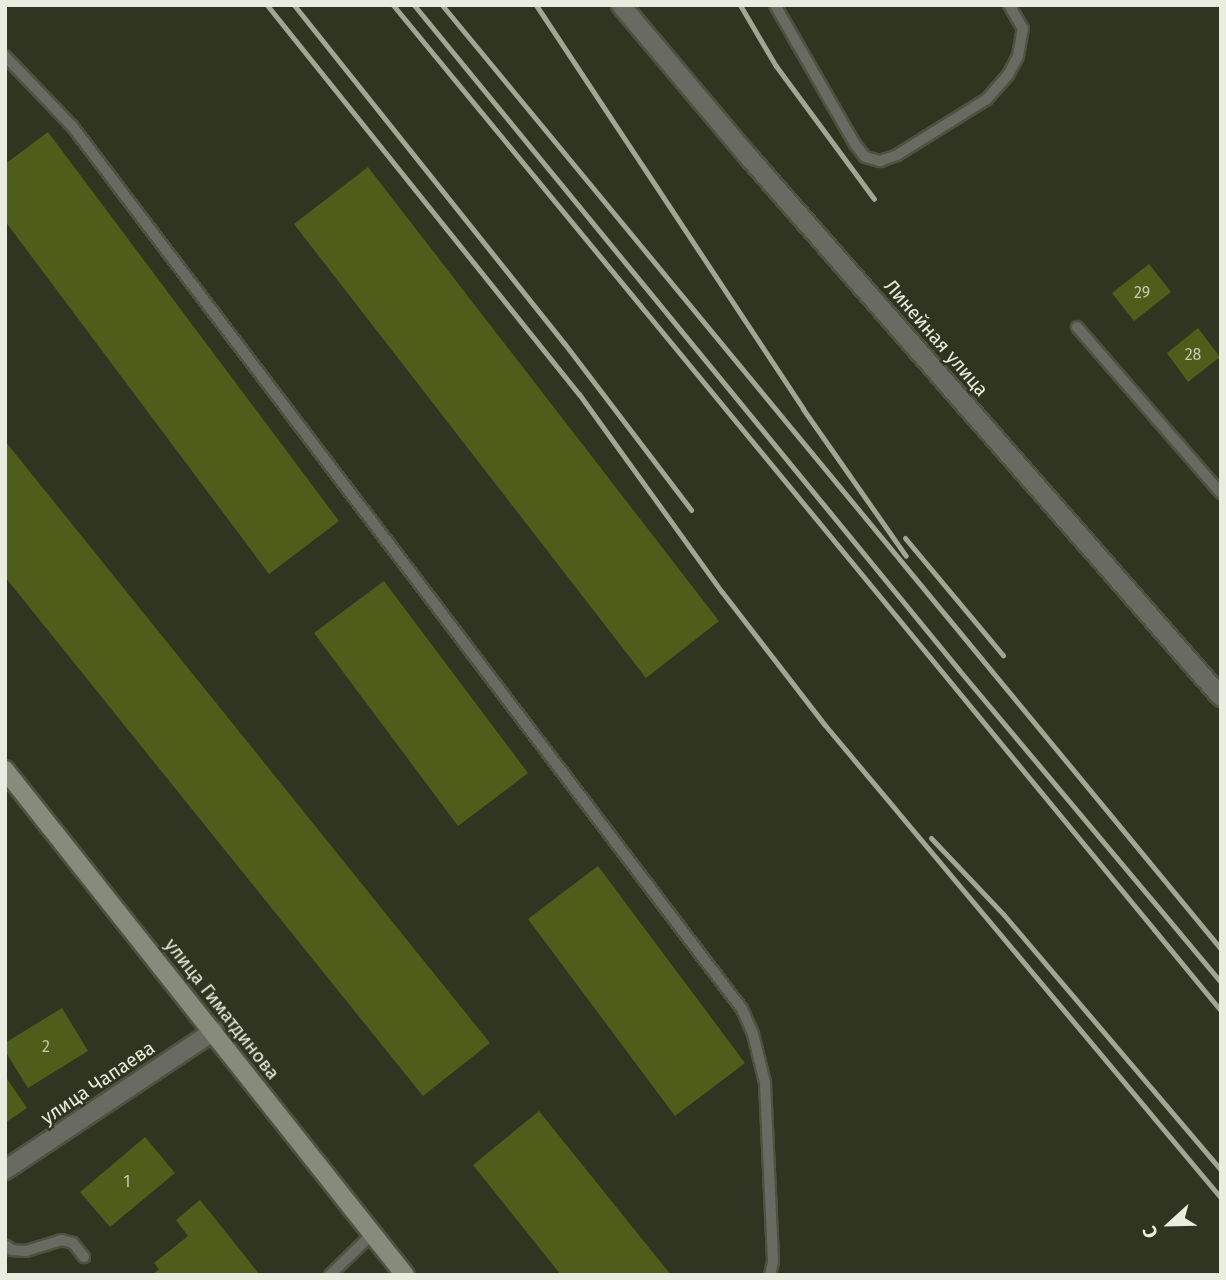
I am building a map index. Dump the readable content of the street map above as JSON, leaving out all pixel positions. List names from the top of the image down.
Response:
{
  "streets": {
    "main road": ["улица Гиматдинова"],
    "street": ["Линейная улица", "улица Чапаева"]
  },
  "crossings": [
    ["улица Гиматдинова", "улица Чапаева"]
  ],
  "house_numbers": [
    "29",
    "28",
    "2",
    "1"
  ],
  "north": "left"
}
